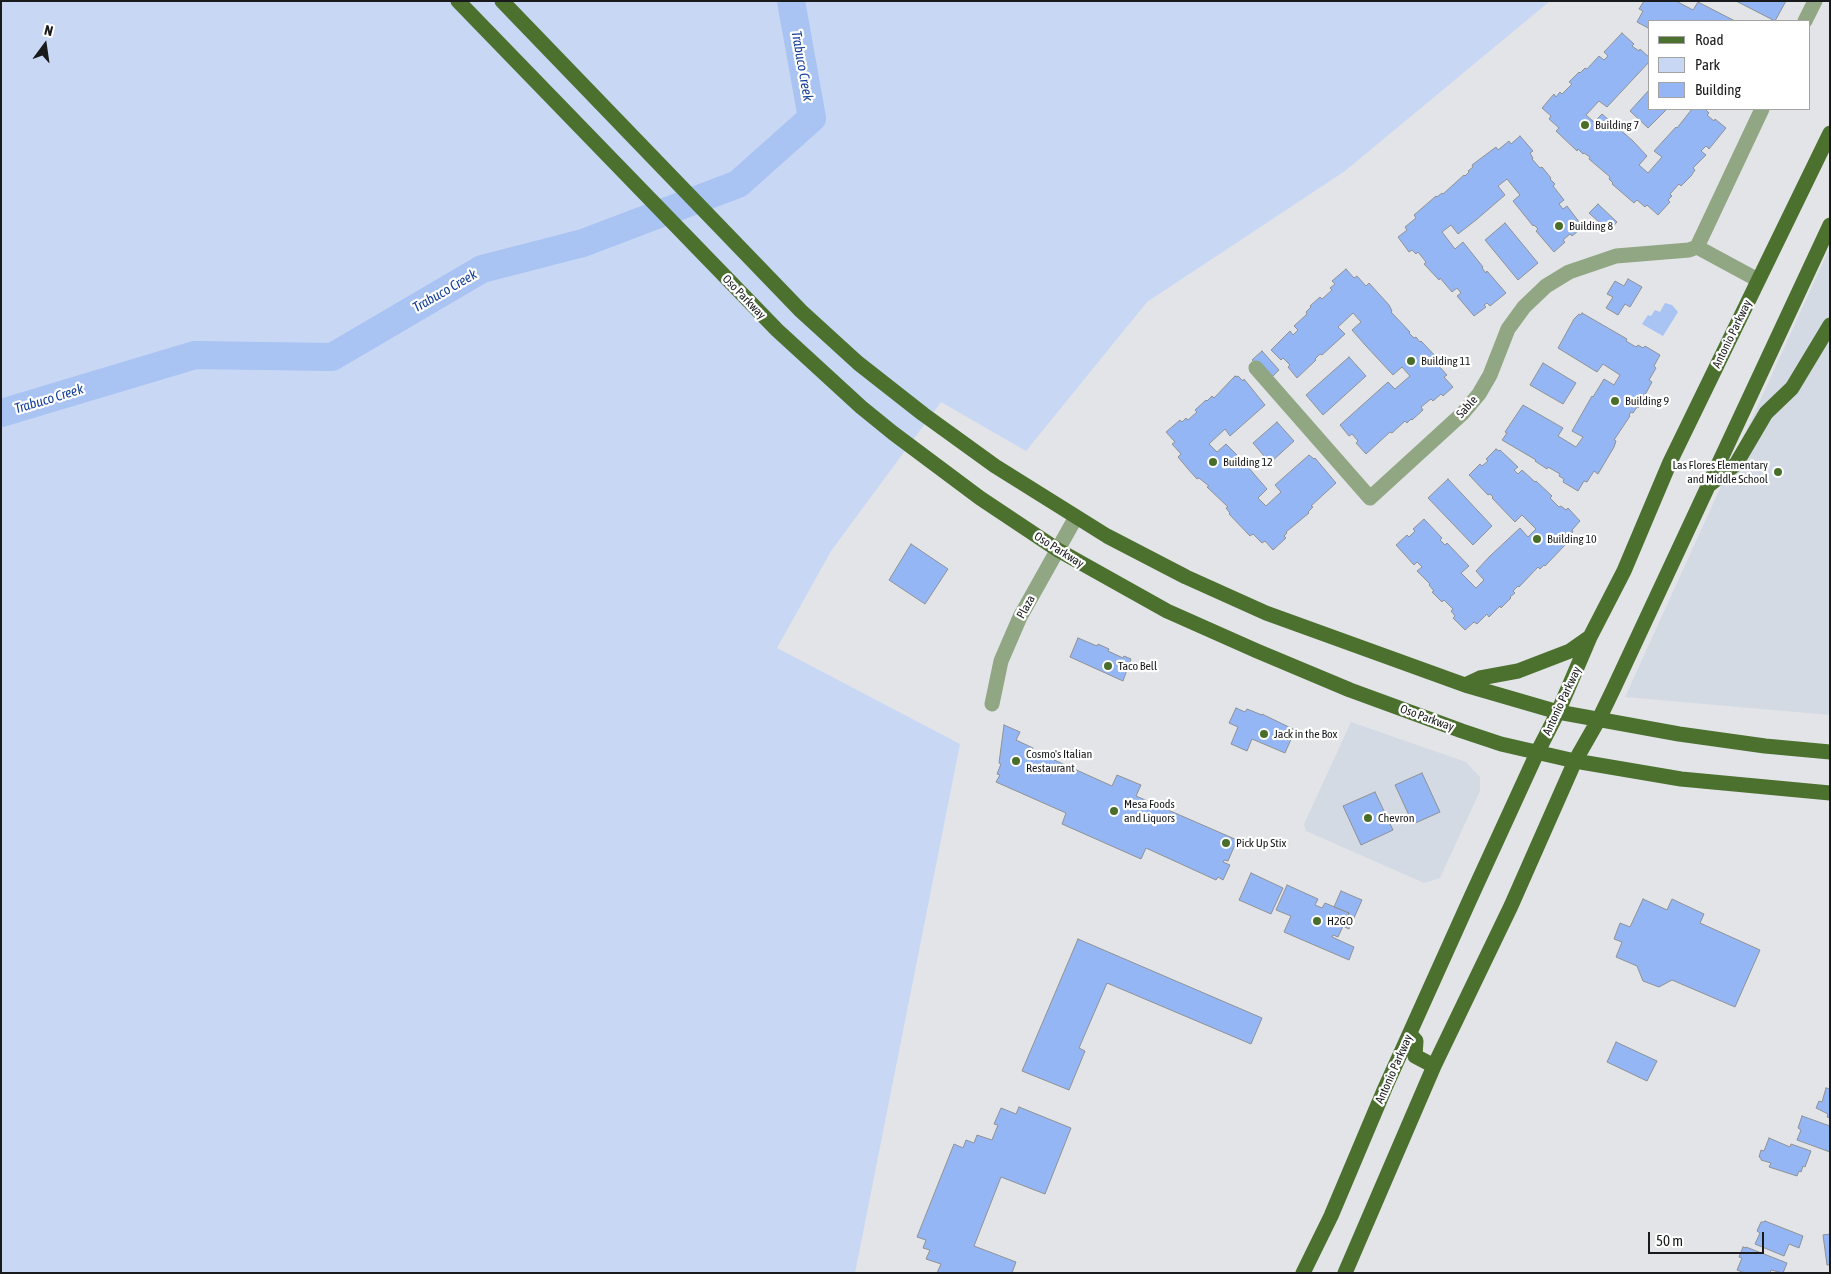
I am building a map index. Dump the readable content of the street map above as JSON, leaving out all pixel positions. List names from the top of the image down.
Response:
{
  "streets": {
    "main road": ["Oso Parkway", "Antonio Parkway"],
    "street": ["Sable", "Plaza"]
  },
  "crossings": [
    ["Oso Parkway", "Antonio Parkway"],
    ["Oso Parkway", "Plaza"]
  ],
  "water": ["Trabuco Creek"],
  "places": [
    "Building 7",
    "Building 8",
    "Building 11",
    "Building 9",
    "Building 12",
    "Las Flores Elementary and Middle School",
    "Building 10",
    "Taco Bell",
    "Jack in the Box",
    "Cosmo's Italian Restaurant",
    "Mesa Foods and Liquors",
    "Chevron",
    "Pick Up Stix",
    "H2GO"
  ],
  "legend": ["Road", "Park", "Building"],
  "scale_bar": "50 m",
  "north": "top"
}
